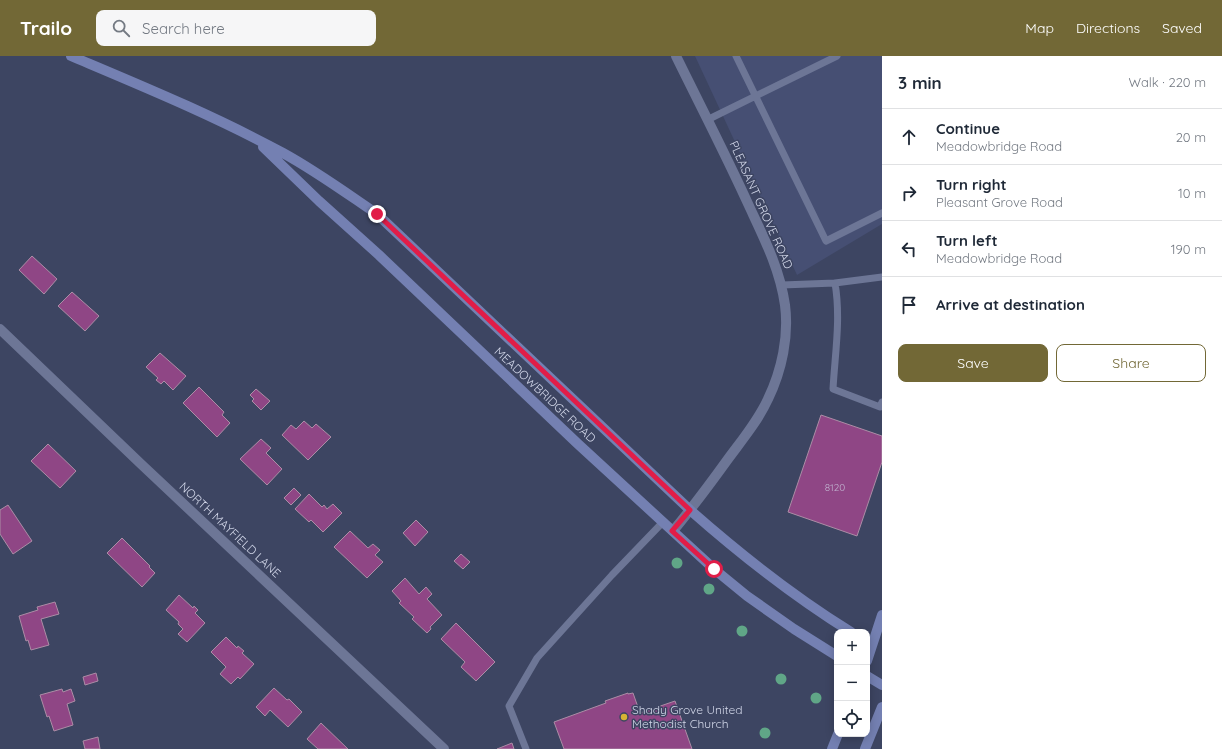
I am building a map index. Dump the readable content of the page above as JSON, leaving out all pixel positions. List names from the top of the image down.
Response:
{
  "streets": {
    "main road": ["MEADOWBRIDGE ROAD"],
    "street": ["PLEASANT GROVE ROAD", "NORTH MAYFIELD LANE"]
  },
  "crossings": [
    ["PLEASANT GROVE ROAD", "MEADOWBRIDGE ROAD"]
  ],
  "places": ["Shady Grove United Methodist Church"],
  "house_numbers": ["8120"],
  "page": {
    "header": "Trailo",
    "search": "Search here",
    "nav": ["Map", "Directions", "Saved"],
    "heading": ["3 min", "Walk · 220 m"],
    "list": [
      ["Continue", "Meadowbridge Road", "20 m"],
      ["Turn right", "Pleasant Grove Road", "10 m"],
      ["Turn left", "Meadowbridge Road", "190 m"],
      "Arrive at destination"
    ],
    "buttons": ["Save", "Share"],
    "map_buttons": ["+", "−"]
  }
}
